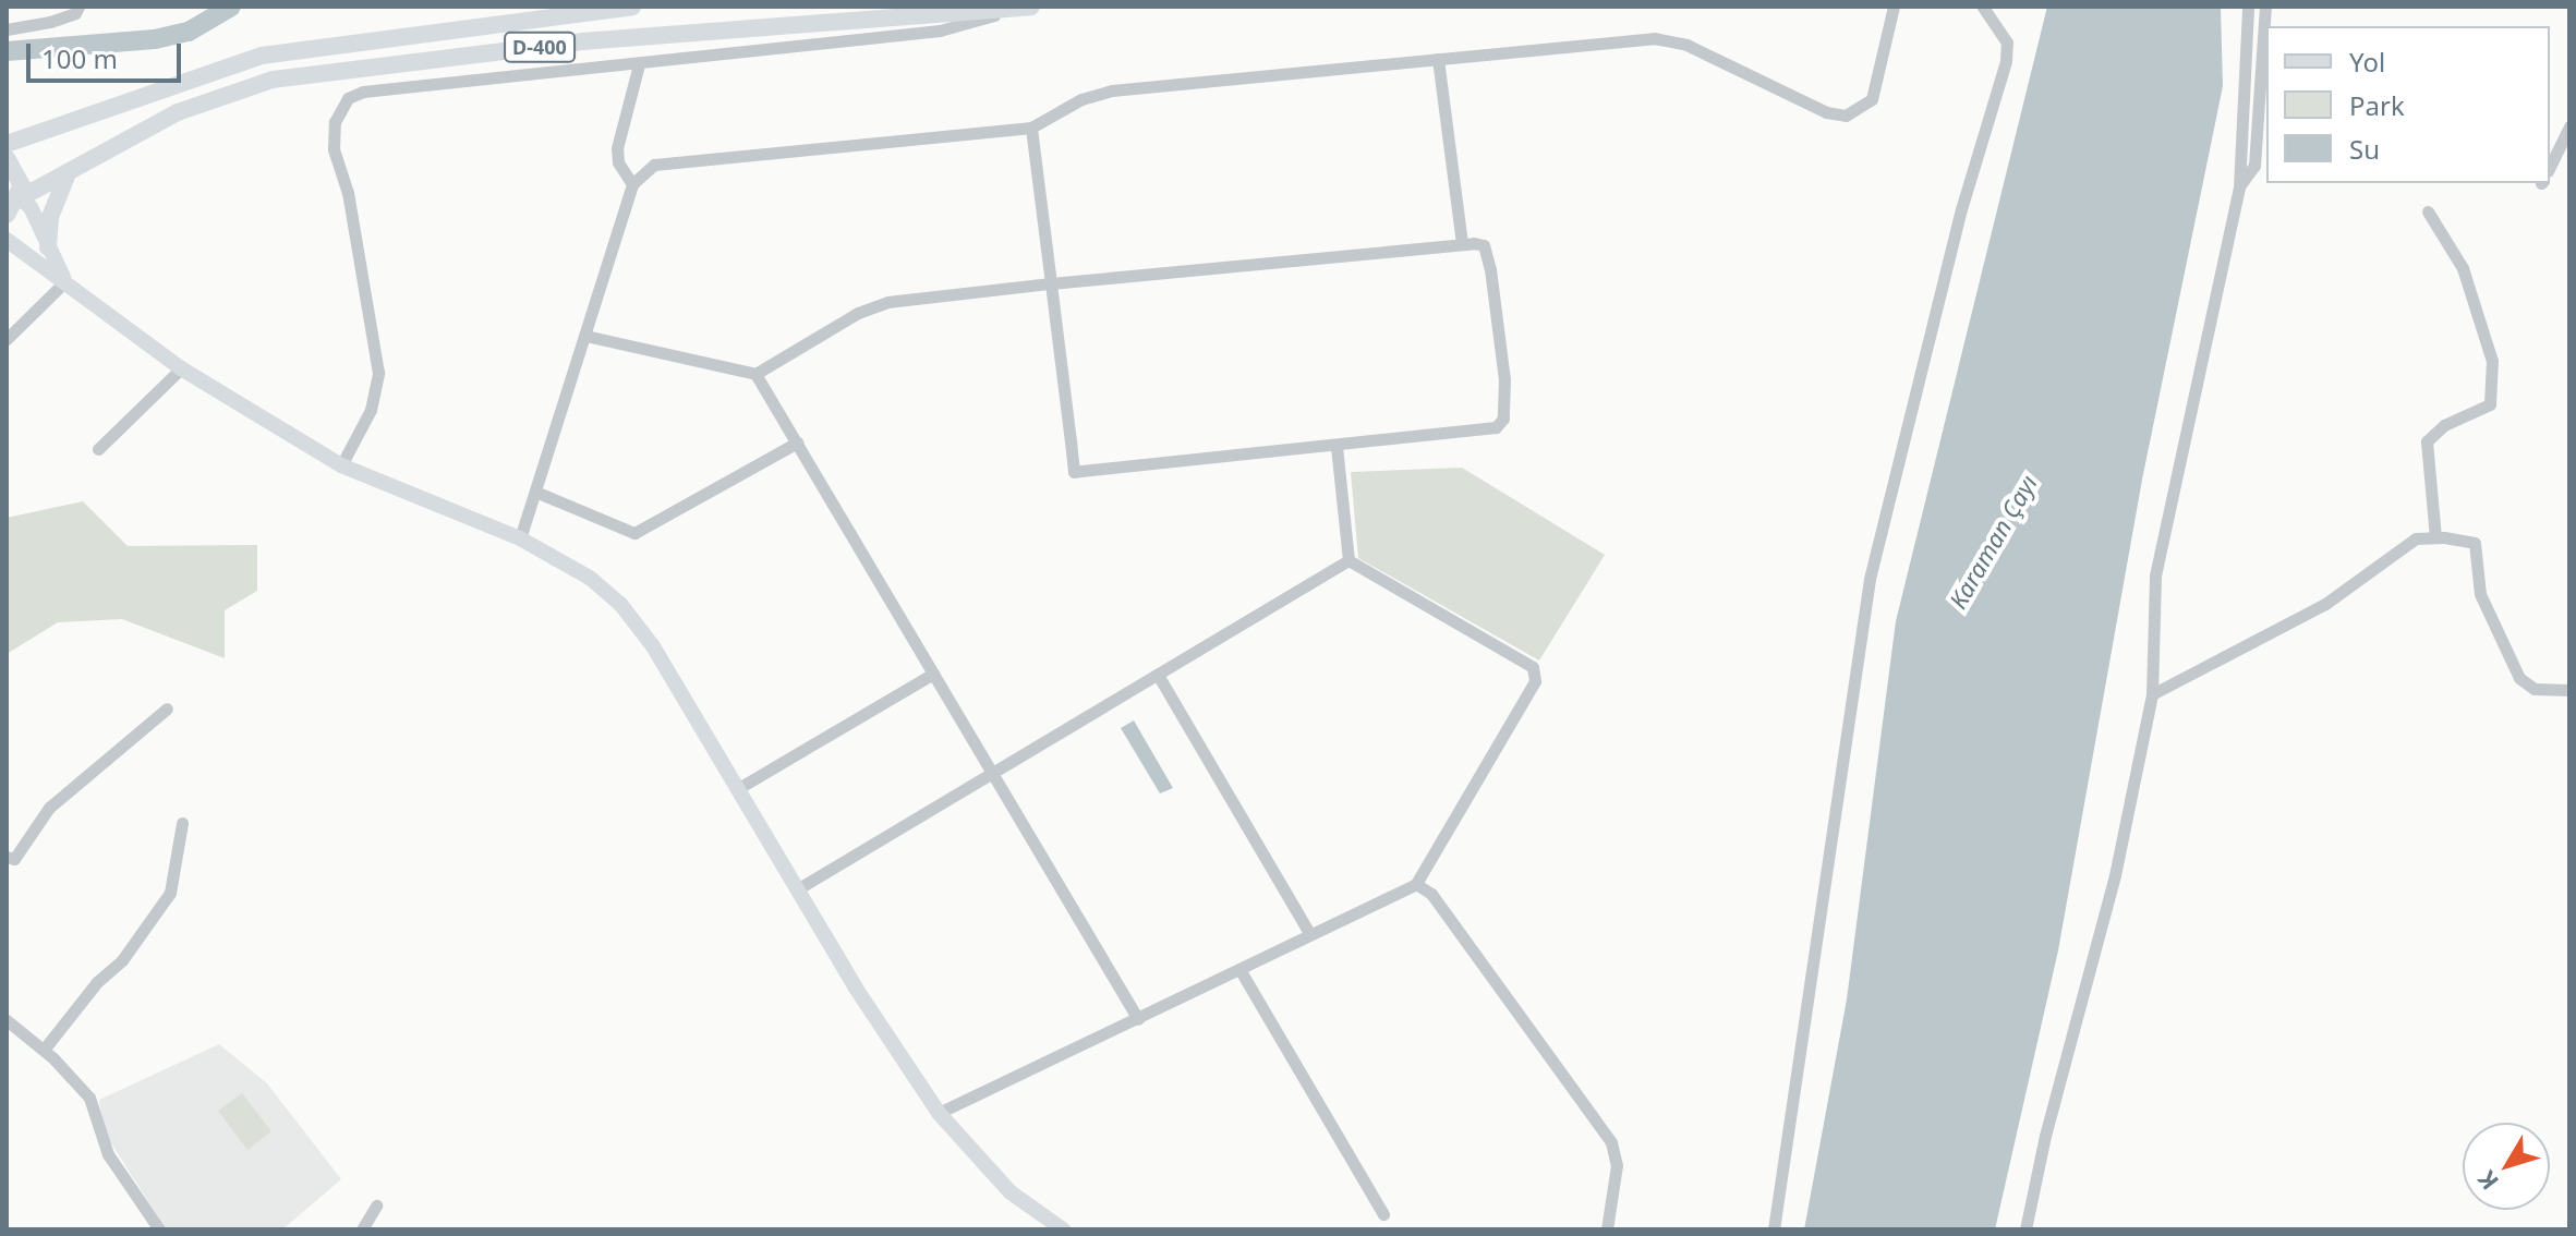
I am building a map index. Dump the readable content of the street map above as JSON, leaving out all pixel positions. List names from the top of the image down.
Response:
{
  "streets": {
    "highway": ["D-400"]
  },
  "water": ["Karaman Çayı"],
  "legend": ["Yol", "Park", "Su"],
  "scale_bar": "100 m",
  "north": "bottom left"
}
